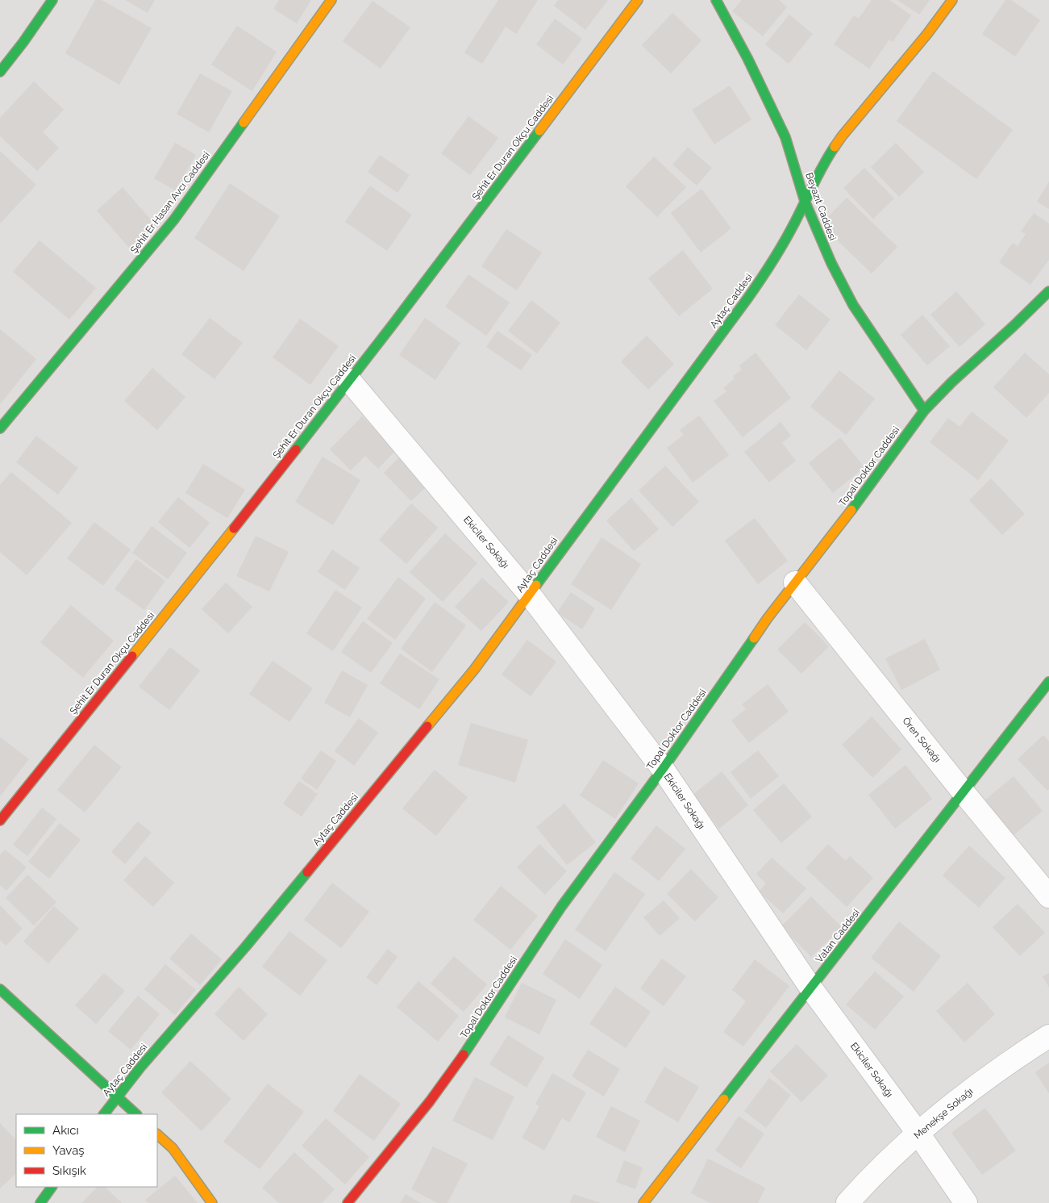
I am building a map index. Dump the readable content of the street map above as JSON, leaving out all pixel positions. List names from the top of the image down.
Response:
{
  "streets": {
    "street": [
      "Şehit Er Duran Okçu Caddesi",
      "Şehit Er Hasan Avcı Caddesi",
      "Beyazıt Caddesi",
      "Aytaç Caddesi",
      "Topal Doktor Caddesi",
      "Ekiciler Sokağı",
      "Ören Sokağı",
      "Vatan Caddesi",
      "Menekşe Sokağı"
    ]
  },
  "crossings": [
    ["Şehit Er Duran Okçu Caddesi", "Ekiciler Sokağı"],
    ["Beyazıt Caddesi", "Aytaç Caddesi"],
    ["Beyazıt Caddesi", "Topal Doktor Caddesi"],
    ["Aytaç Caddesi", "Ekiciler Sokağı"],
    ["Topal Doktor Caddesi", "Ekiciler Sokağı"],
    ["Topal Doktor Caddesi", "Ören Sokağı"],
    ["Ekiciler Sokağı", "Vatan Caddesi"],
    ["Ekiciler Sokağı", "Menekşe Sokağı"],
    ["Ören Sokağı", "Vatan Caddesi"]
  ],
  "legend": ["Akıcı", "Yavaş", "Sıkışık"]
}
